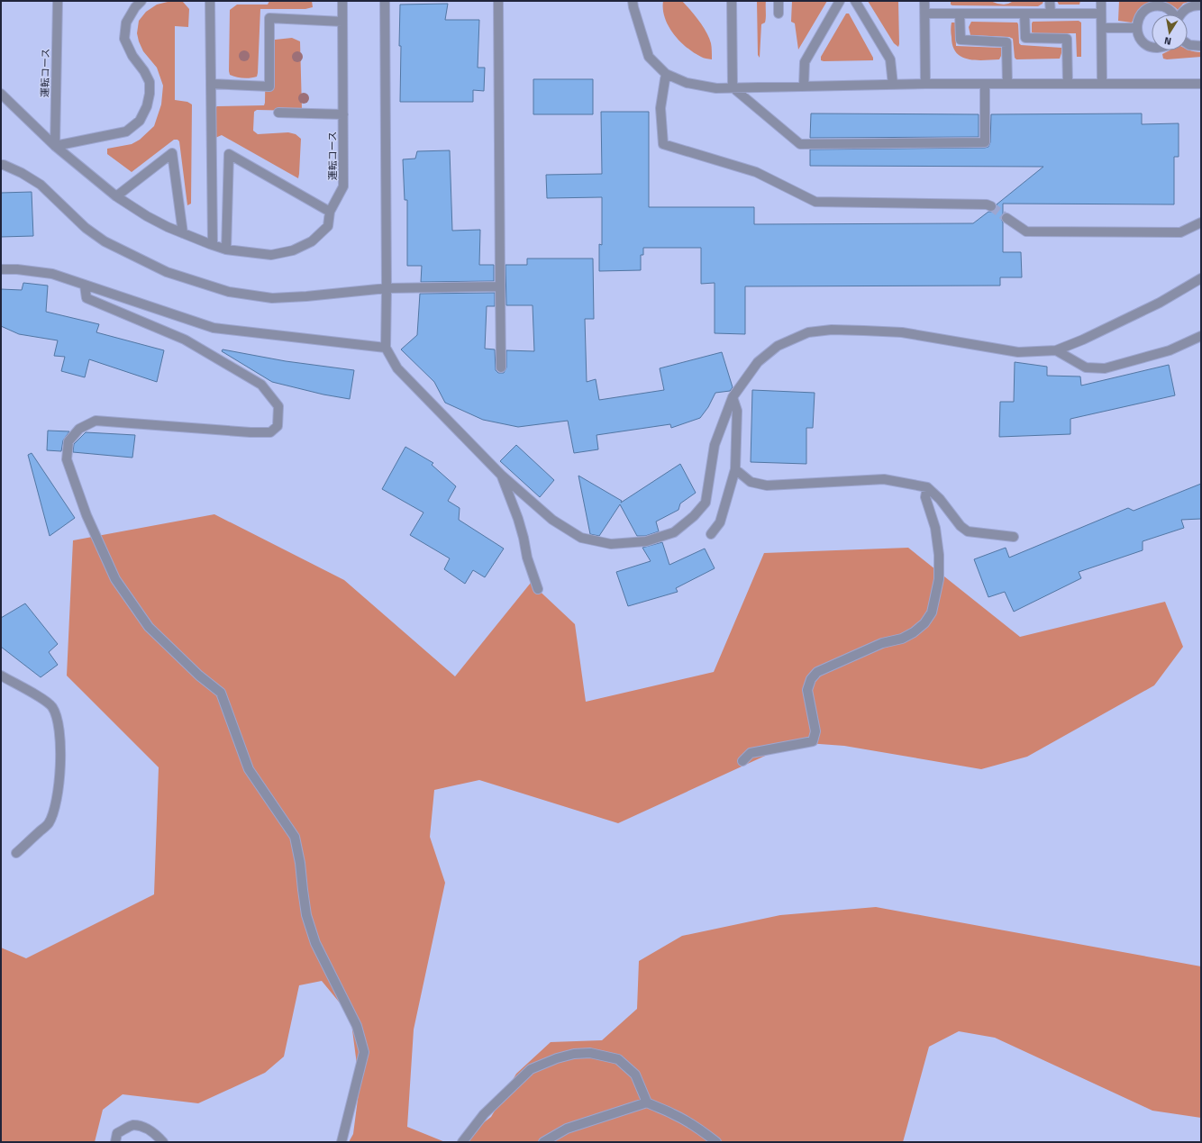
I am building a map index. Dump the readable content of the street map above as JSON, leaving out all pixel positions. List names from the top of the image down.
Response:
{
  "streets": {
    "street": ["運転コース"]
  },
  "north": "bottom"
}
